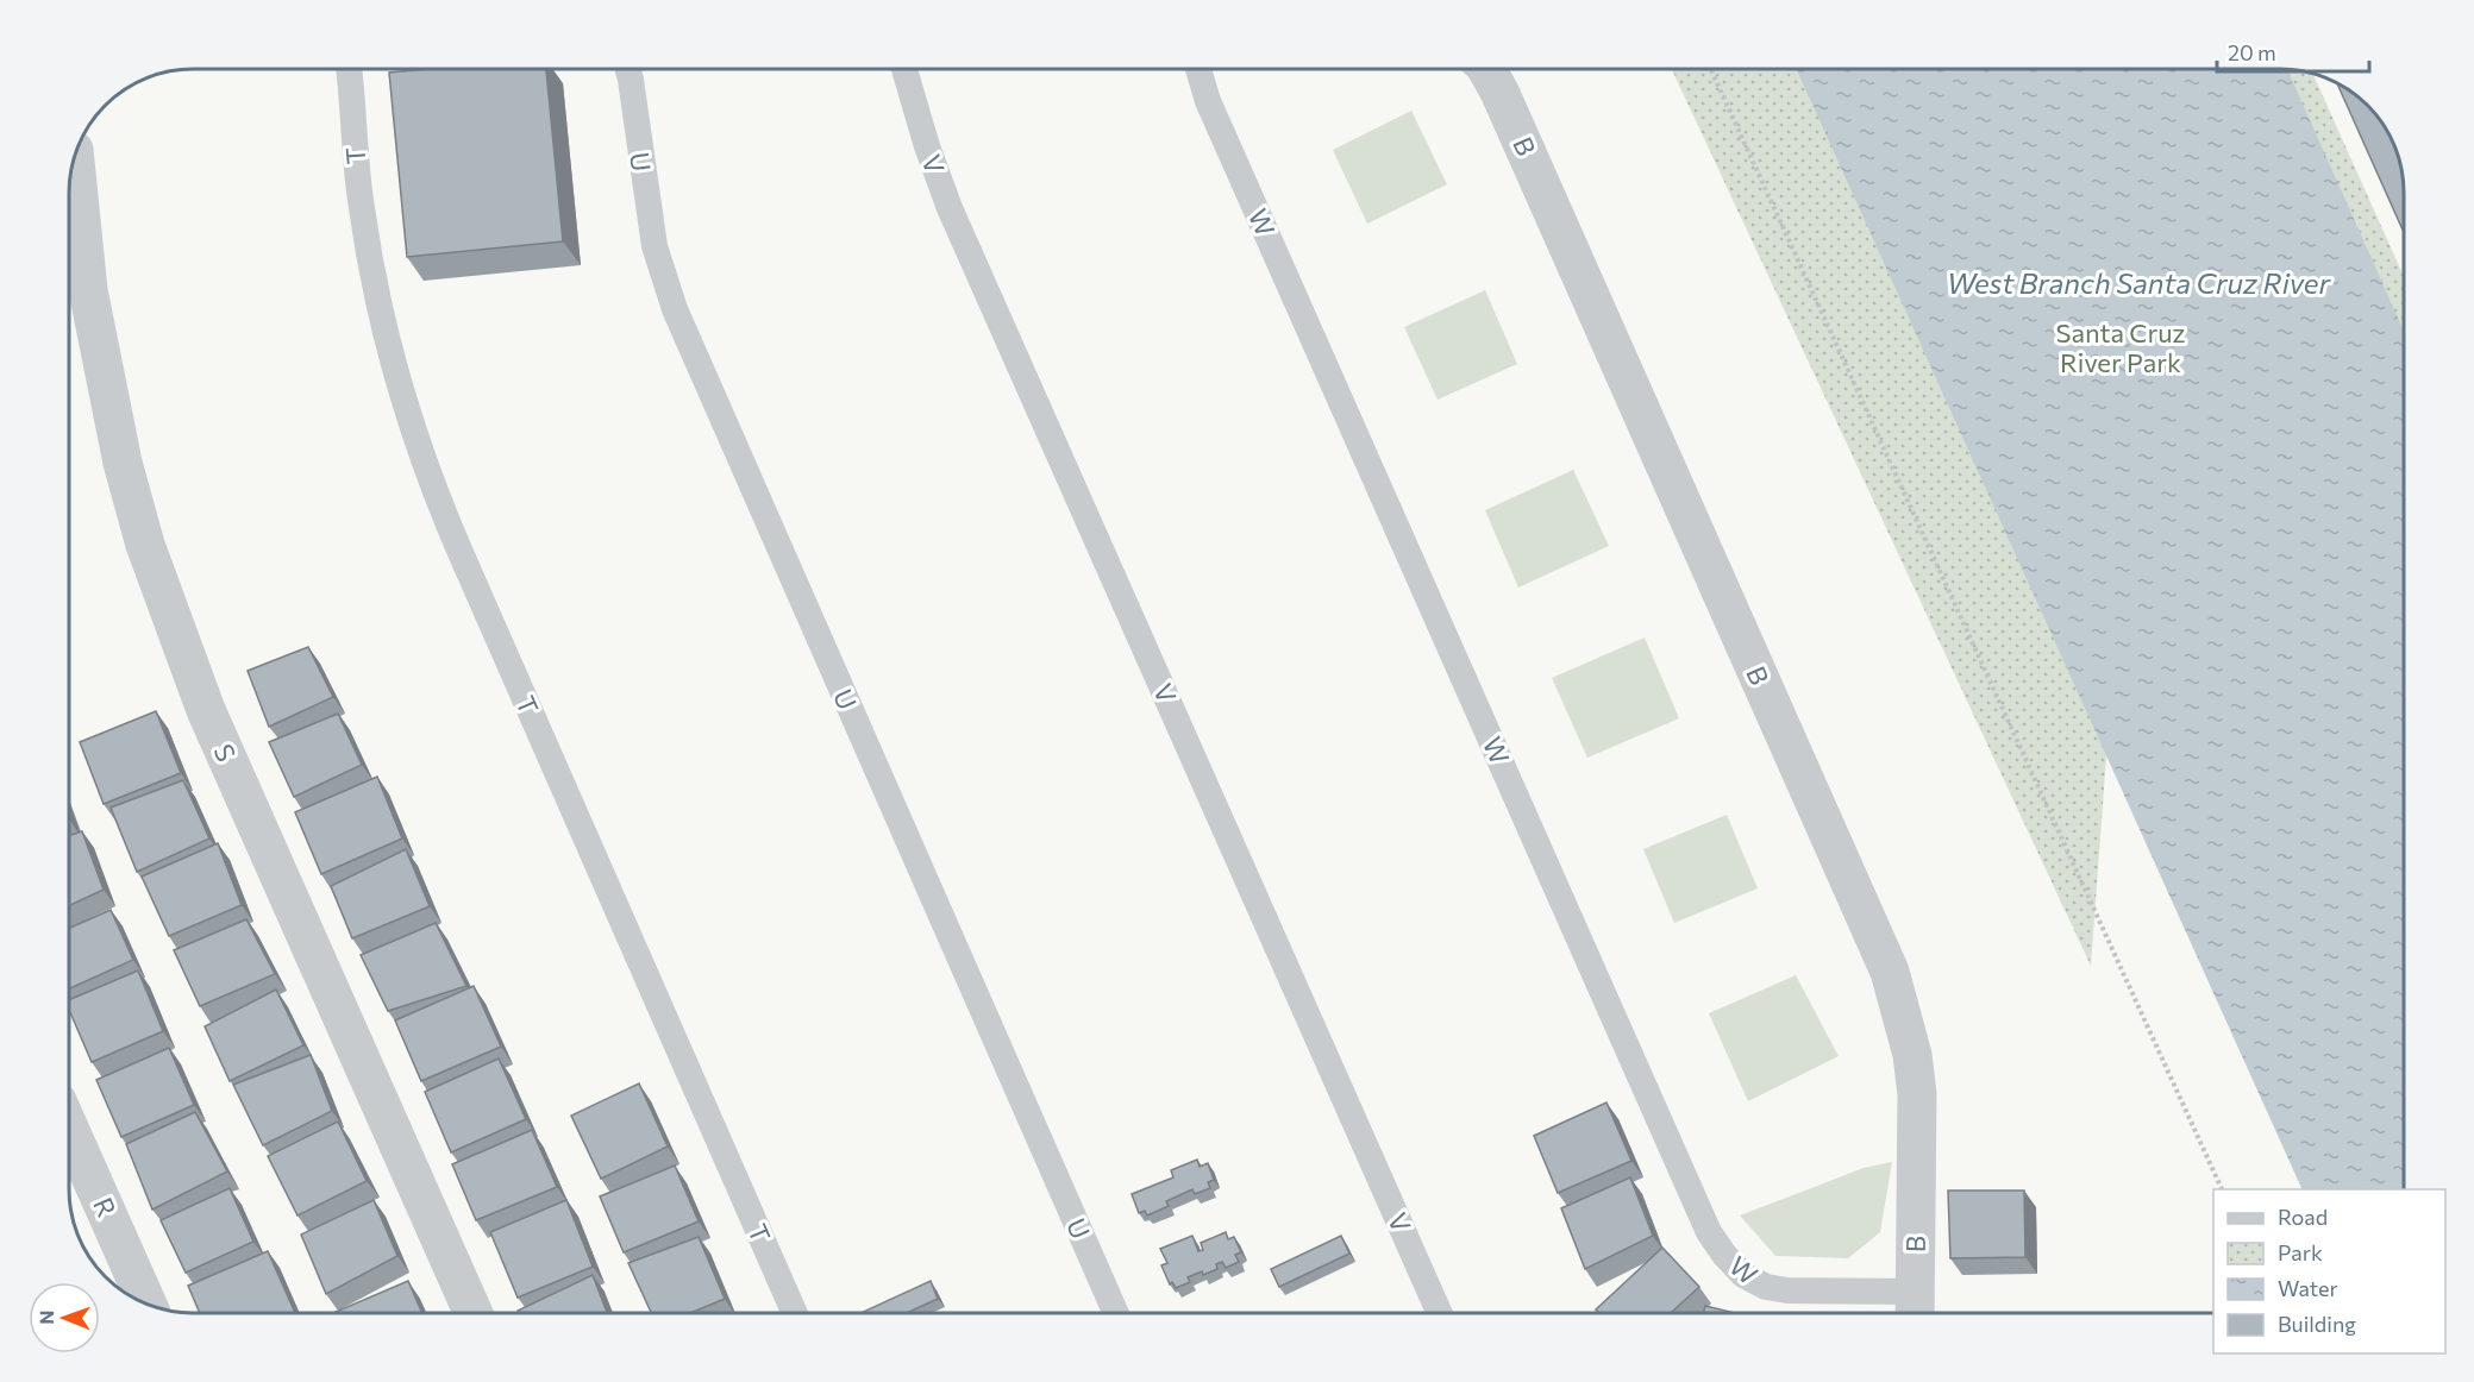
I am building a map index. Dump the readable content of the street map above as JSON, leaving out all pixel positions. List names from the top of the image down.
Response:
{
  "streets": {
    "street": ["B", "S", "R"],
    "lane": [
      "T",
      "U",
      "V",
      "W"
    ]
  },
  "crossings": [
    ["B", "W"]
  ],
  "water": ["West Branch Santa Cruz River"],
  "parks": ["Santa Cruz River Park"],
  "legend": [
    "Road",
    "Park",
    "Water",
    "Building"
  ],
  "scale_bar": "20 m",
  "north": "left"
}
